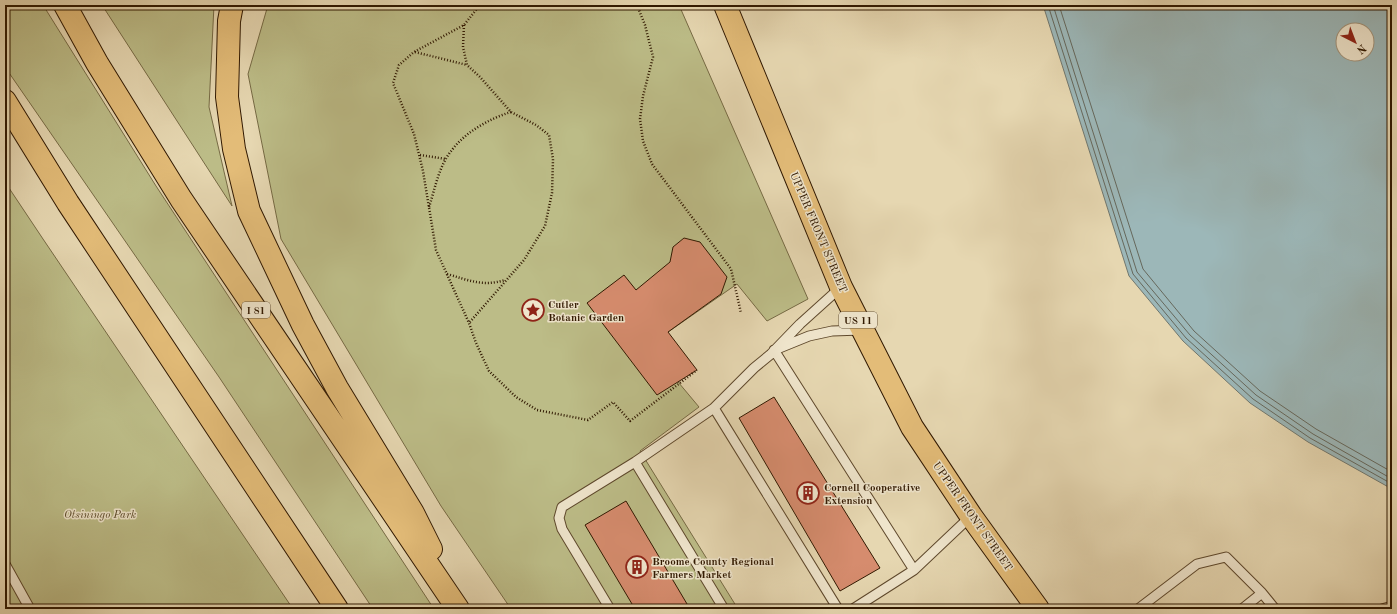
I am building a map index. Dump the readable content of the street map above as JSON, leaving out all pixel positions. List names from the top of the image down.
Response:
{
  "streets": {
    "main road": ["UPPER FRONT STREET", "I 81", "US 11"]
  },
  "parks": ["Otsiningo Park"],
  "places": {
    "place": ["Cutler Botanic Garden"],
    "building": ["Cornell Cooperative Extension", "Broome County Regional Farmers Market"]
  },
  "north": "bottom right"
}
